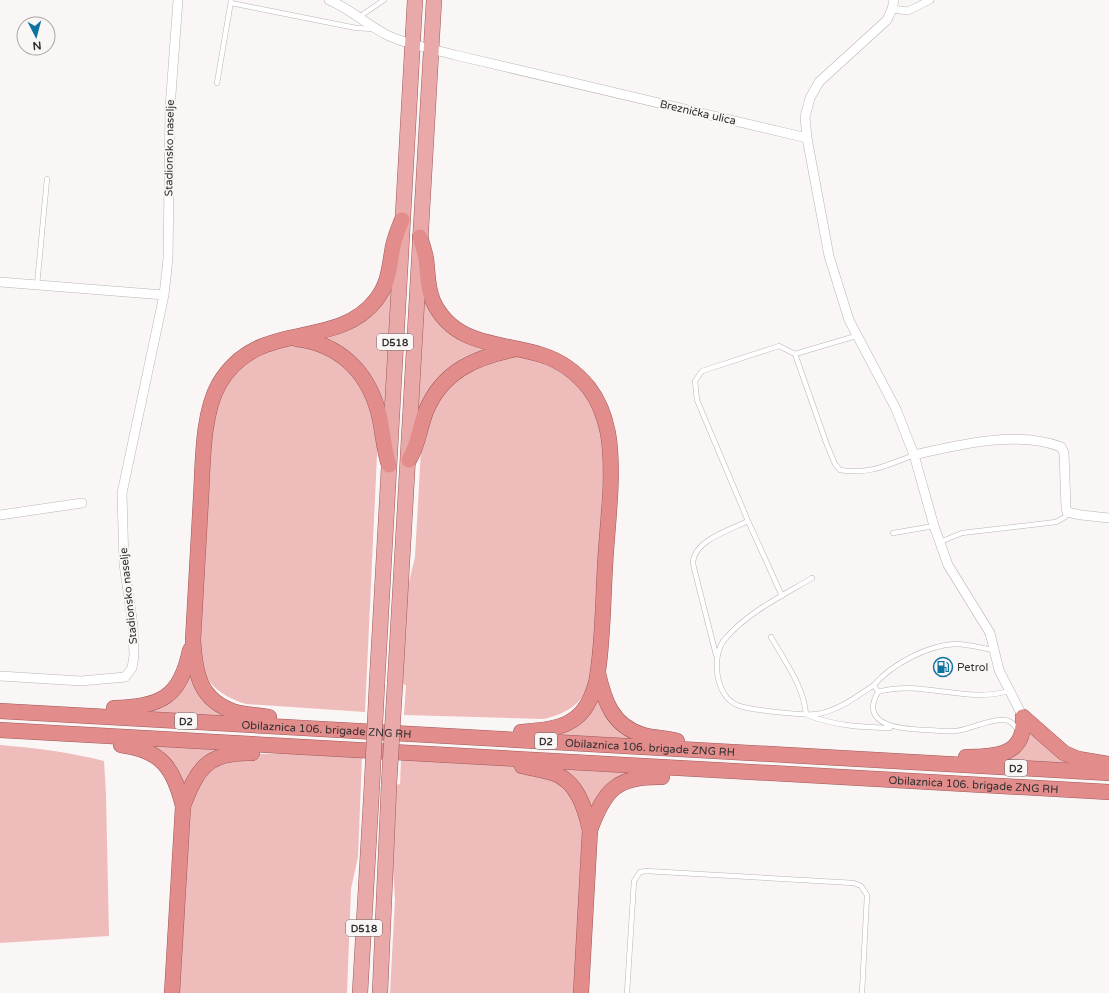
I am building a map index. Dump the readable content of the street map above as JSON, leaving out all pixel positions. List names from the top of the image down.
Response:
{
  "streets": {
    "highway": ["D2", "Obilaznica 106. brigade ZNG RH"],
    "main road": ["D518"],
    "street": ["Breznička ulica", "Stadionsko naselje"]
  },
  "crossings": [
    ["Breznička ulica", "D518"]
  ],
  "places": {
    "fuel station": ["Petrol"]
  },
  "north": "bottom"
}
